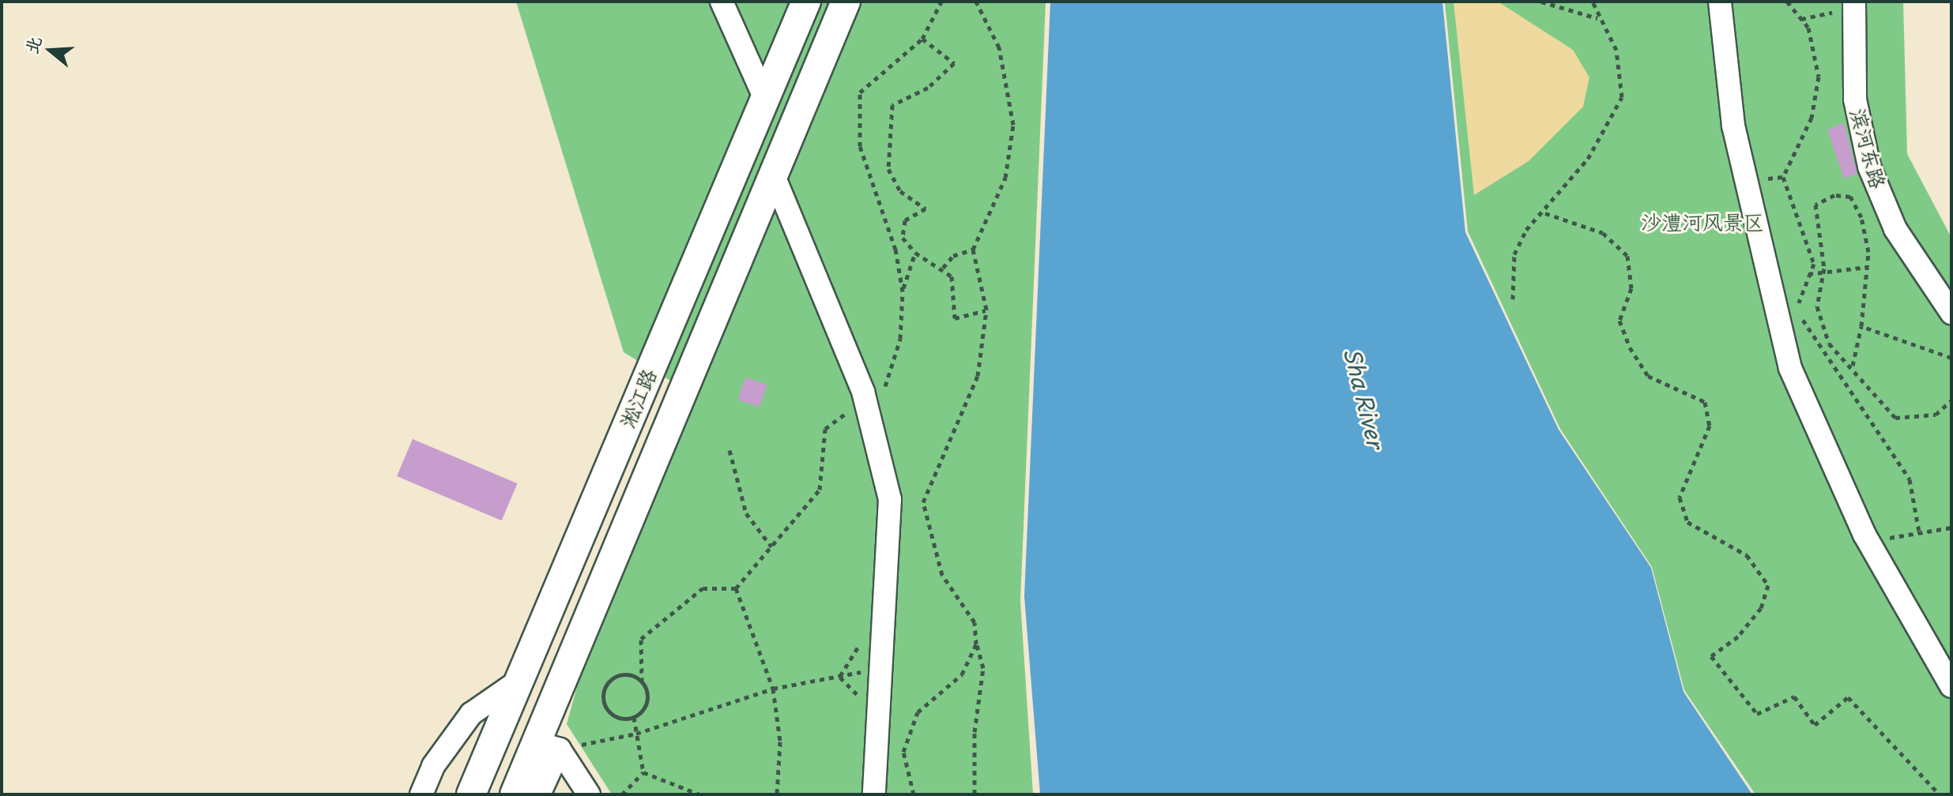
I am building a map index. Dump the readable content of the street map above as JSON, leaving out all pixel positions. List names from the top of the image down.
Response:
{
  "streets": {
    "main road": ["淞江路"],
    "street": ["滨河东路"]
  },
  "water": ["Sha River"],
  "parks": ["沙澧河风景区"],
  "north": "left"
}
